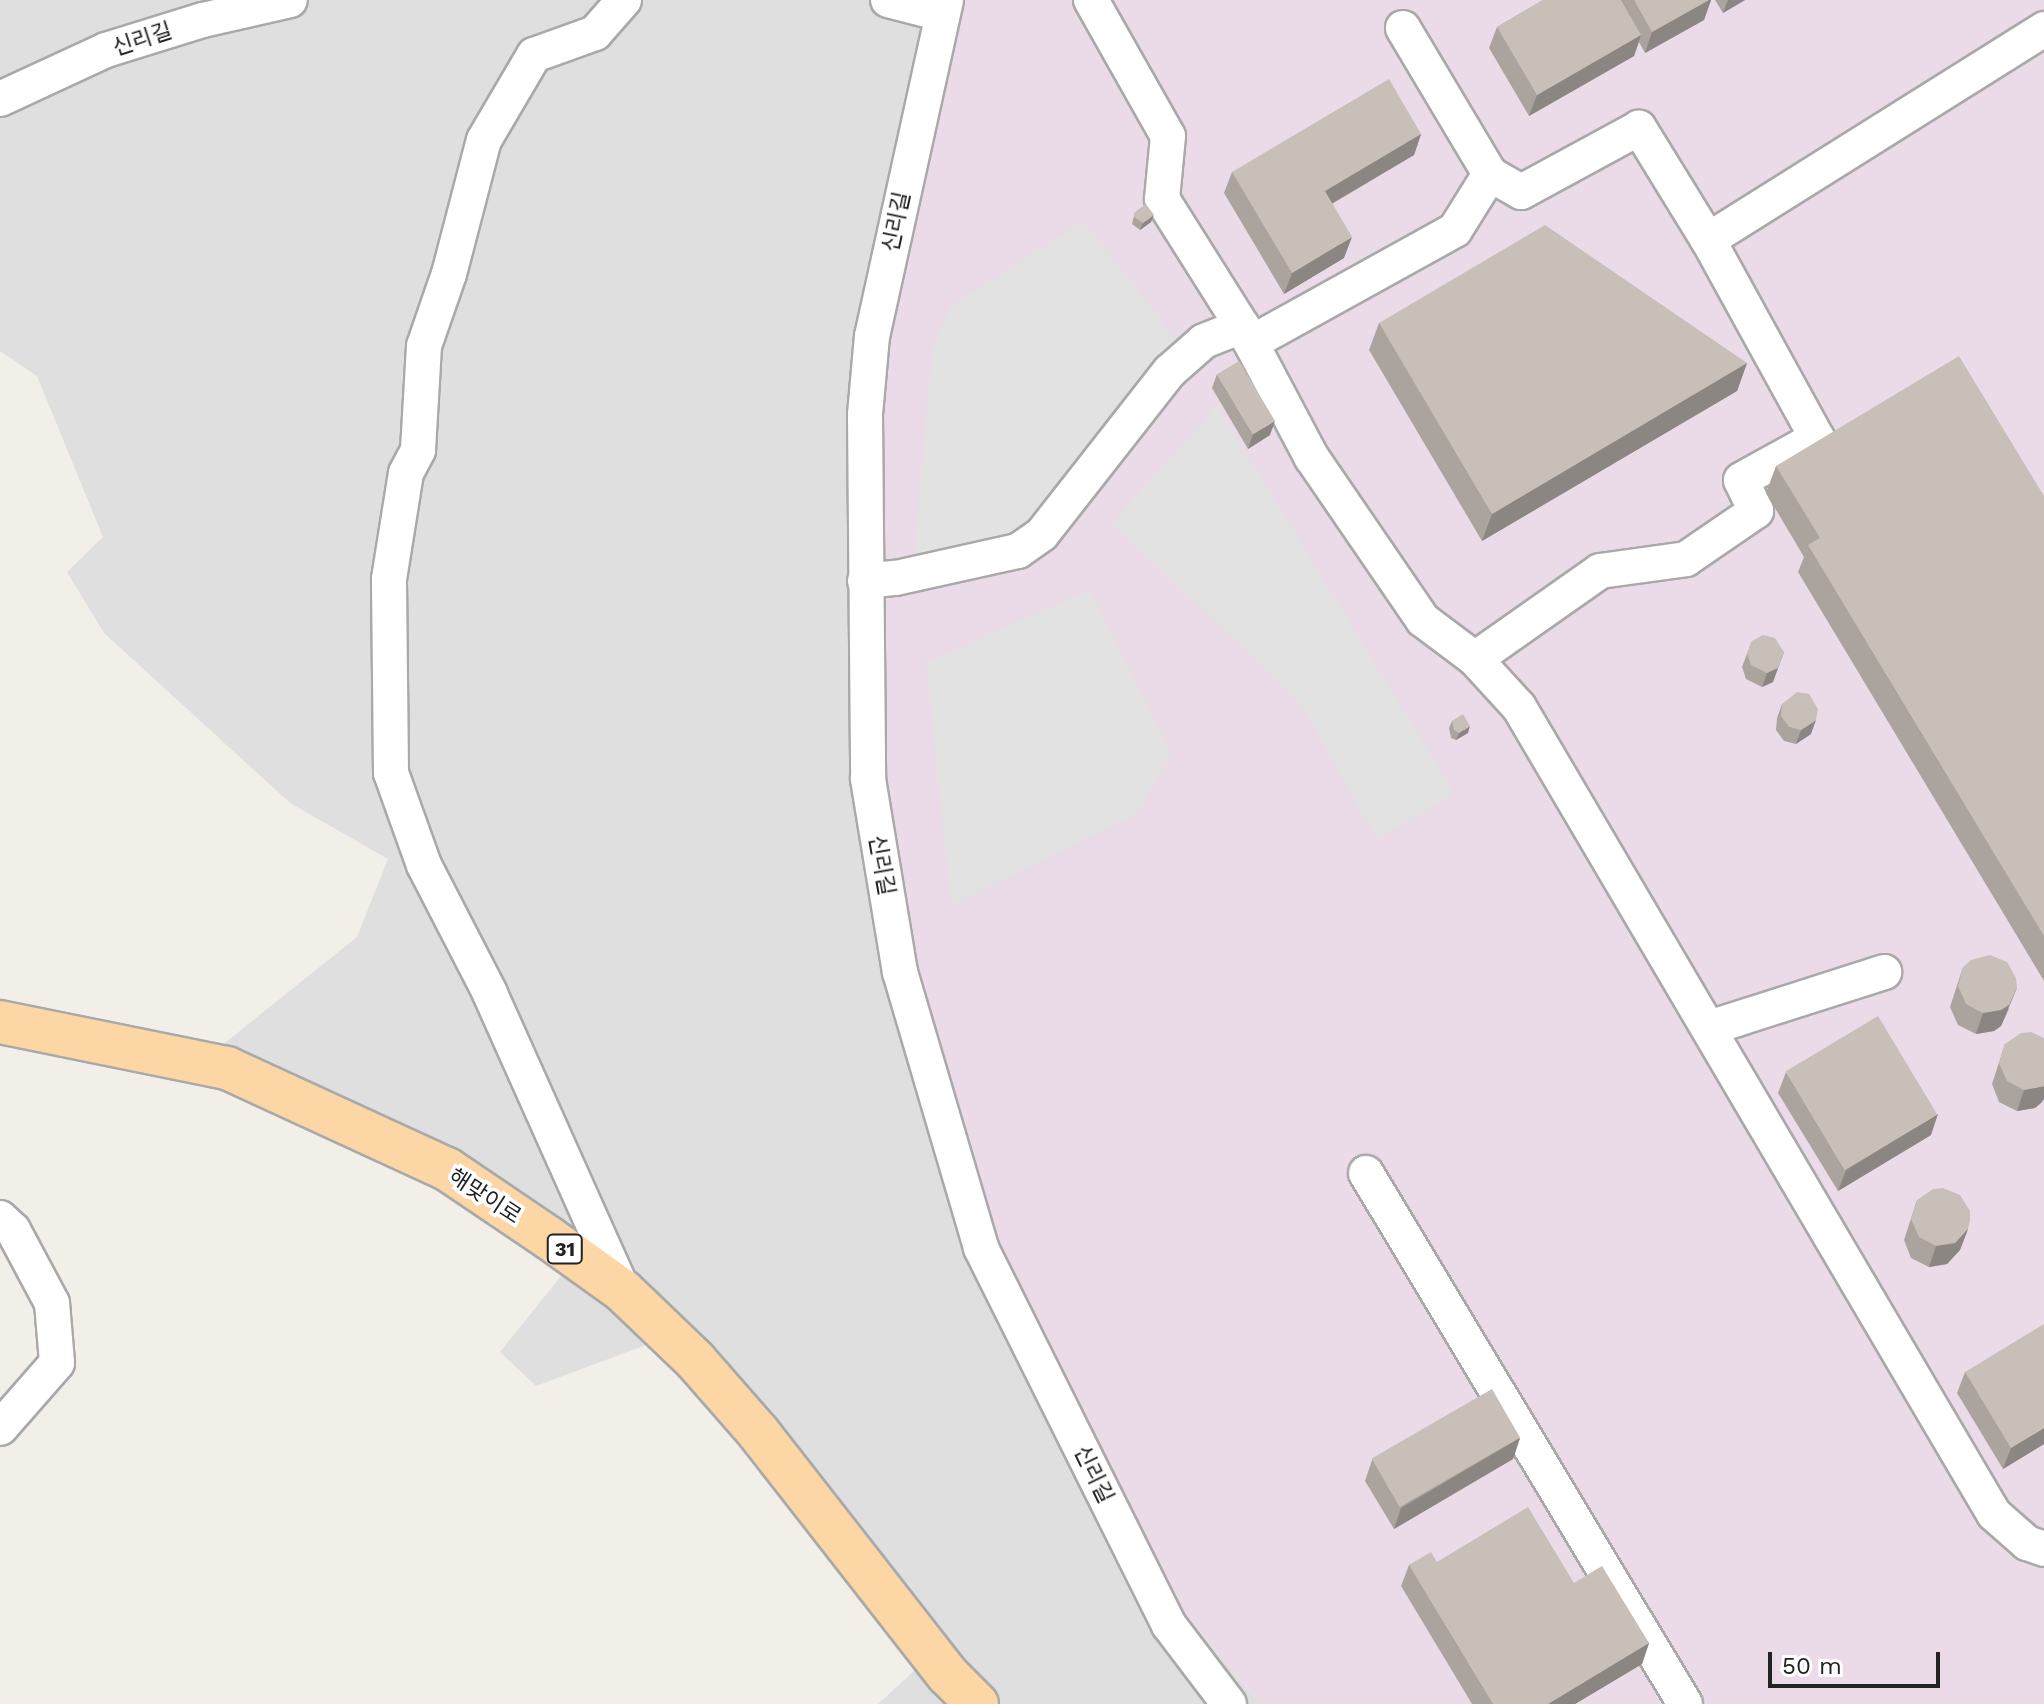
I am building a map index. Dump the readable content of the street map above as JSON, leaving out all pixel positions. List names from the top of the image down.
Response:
{
  "streets": {
    "main road": ["해맞이로", "31"],
    "street": ["신리길"]
  },
  "scale_bar": "50 m"
}
